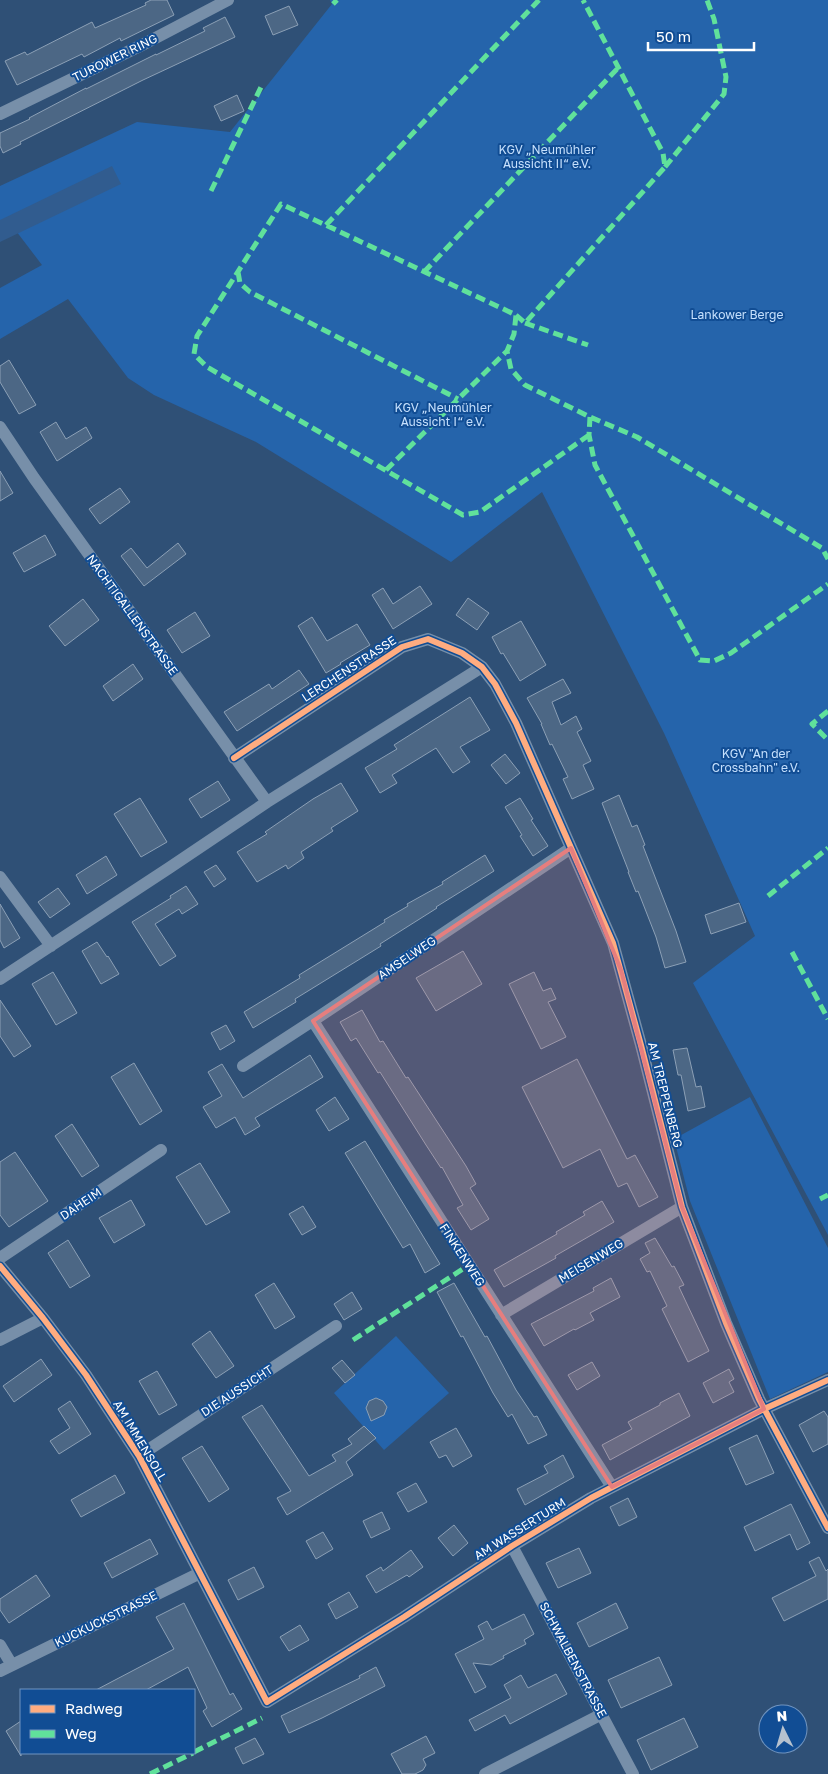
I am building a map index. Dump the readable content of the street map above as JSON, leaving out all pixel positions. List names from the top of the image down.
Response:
{
  "streets": {
    "street": [
      "TUROWER RING",
      "NACHTIGALLENSTRASSE",
      "LERCHENSTRASSE",
      "AMSELWEG",
      "AM TREPPENBERG",
      "DAHEIM",
      "FINKENWEG",
      "MEISENWEG",
      "DIE AUSSICHT",
      "AM IMMENSOLL",
      "AM WASSERTURM",
      "KUCKUCKSTRASSE",
      "SCHWALBENSTRASSE"
    ]
  },
  "crossings": [
    ["NACHTIGALLENSTRASSE", "LERCHENSTRASSE"],
    ["LERCHENSTRASSE", "AM TREPPENBERG"],
    ["AMSELWEG", "AM TREPPENBERG"],
    ["AMSELWEG", "FINKENWEG"],
    ["AM TREPPENBERG", "MEISENWEG"],
    ["AM TREPPENBERG", "AM WASSERTURM"],
    ["FINKENWEG", "MEISENWEG"],
    ["FINKENWEG", "AM WASSERTURM"],
    ["DIE AUSSICHT", "AM IMMENSOLL"],
    ["AM IMMENSOLL", "AM WASSERTURM"],
    ["AM IMMENSOLL", "KUCKUCKSTRASSE"],
    ["AM WASSERTURM", "SCHWALBENSTRASSE"]
  ],
  "parks": [
    "KGV „Neumühler Aussicht II“ e.V.",
    "Lankower Berge",
    "KGV „Neumühler Aussicht I“ e.V.",
    "KGV \"An der Crossbahn\" e.V."
  ],
  "legend": ["Radweg", "Weg"],
  "scale_bar": "50 m",
  "north": "top"
}
